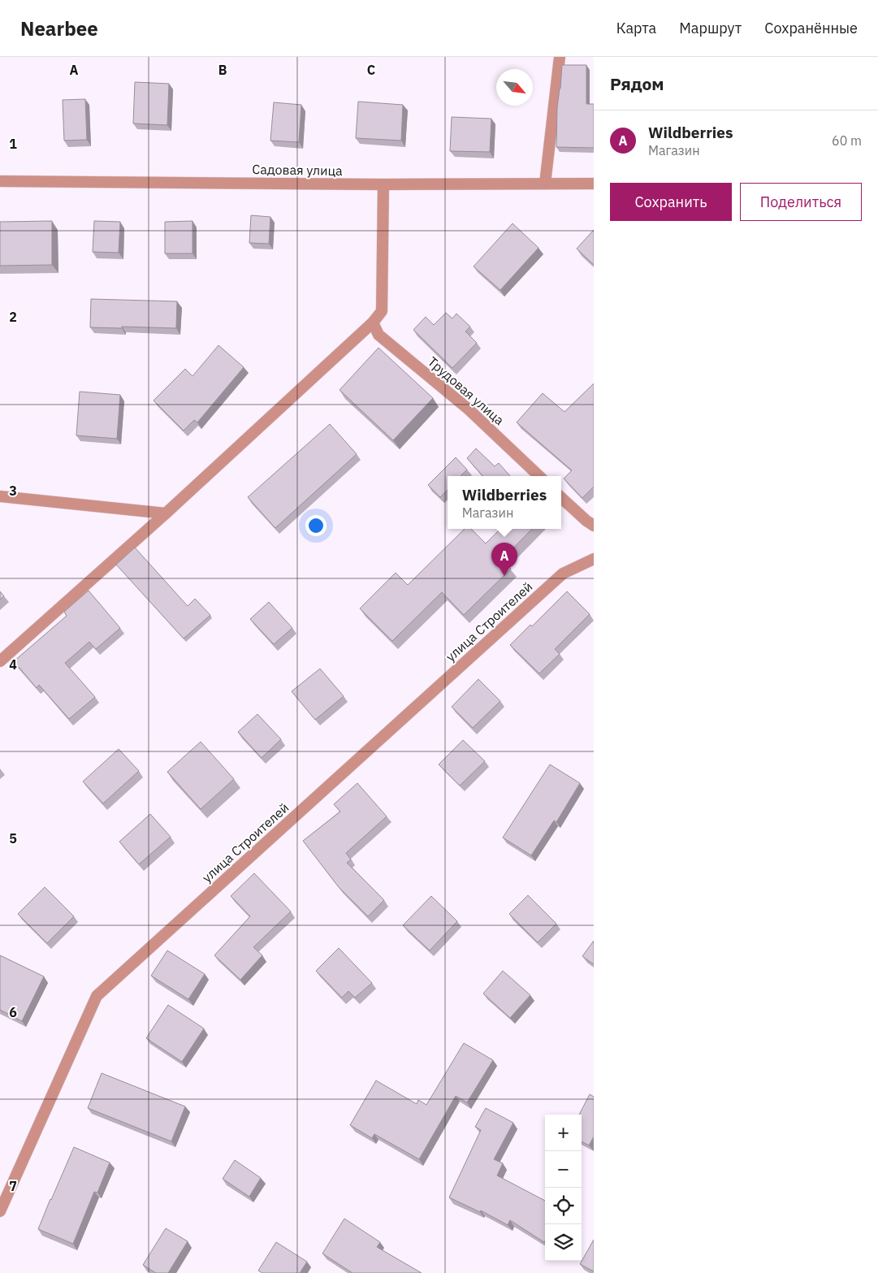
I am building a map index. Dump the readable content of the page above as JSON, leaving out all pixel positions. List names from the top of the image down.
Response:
{
  "streets": {
    "street": ["Садовая улица", "Трудовая улица", "улица Строителей"]
  },
  "north": "bottom right",
  "page": {
    "header": "Nearbee",
    "nav": ["Карта", "Маршрут", "Сохранённые"],
    "heading": "Рядом",
    "list": [
      {
        "mark": "A",
        "name": "Wildberries",
        "note": "Магазин",
        "value": "60 m"
      }
    ],
    "buttons": ["Сохранить", "Поделиться"],
    "popup": ["Wildberries", "Магазин"],
    "pins": "A",
    "map_buttons": ["+", "−"]
  },
  "grid": {
    "columns": ["A", "B", "C"],
    "rows": [
      "1",
      "2",
      "3",
      "4",
      "5",
      "6",
      "7"
    ]
  }
}
